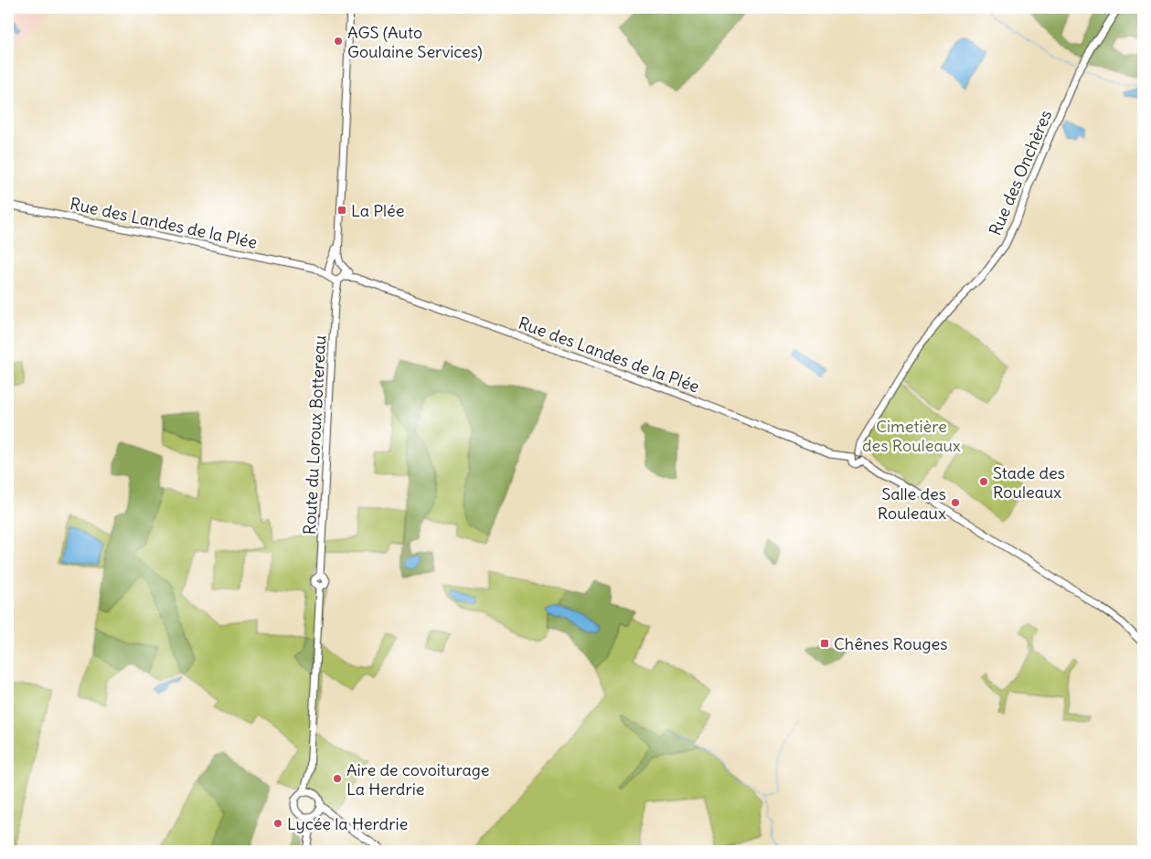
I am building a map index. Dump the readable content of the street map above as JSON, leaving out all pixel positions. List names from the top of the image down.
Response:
{
  "streets": {
    "street": ["Rue des Onchères", "Rue des Landes de la Plée", "Route du Loroux Bottereau"]
  },
  "crossings": [
    ["Rue des Onchères", "Rue des Landes de la Plée"],
    ["Rue des Landes de la Plée", "Route du Loroux Bottereau"]
  ],
  "parks": ["Cimetière des Rouleaux"],
  "places": {
    "other": [
      "AGS (Auto Goulaine Services)",
      "Stade des Rouleaux",
      "Salle des Rouleaux",
      "Aire de covoiturage La Herdrie",
      "Lycée la Herdrie"
    ],
    "transit": ["La Plée", "Chênes Rouges"]
  }
}
